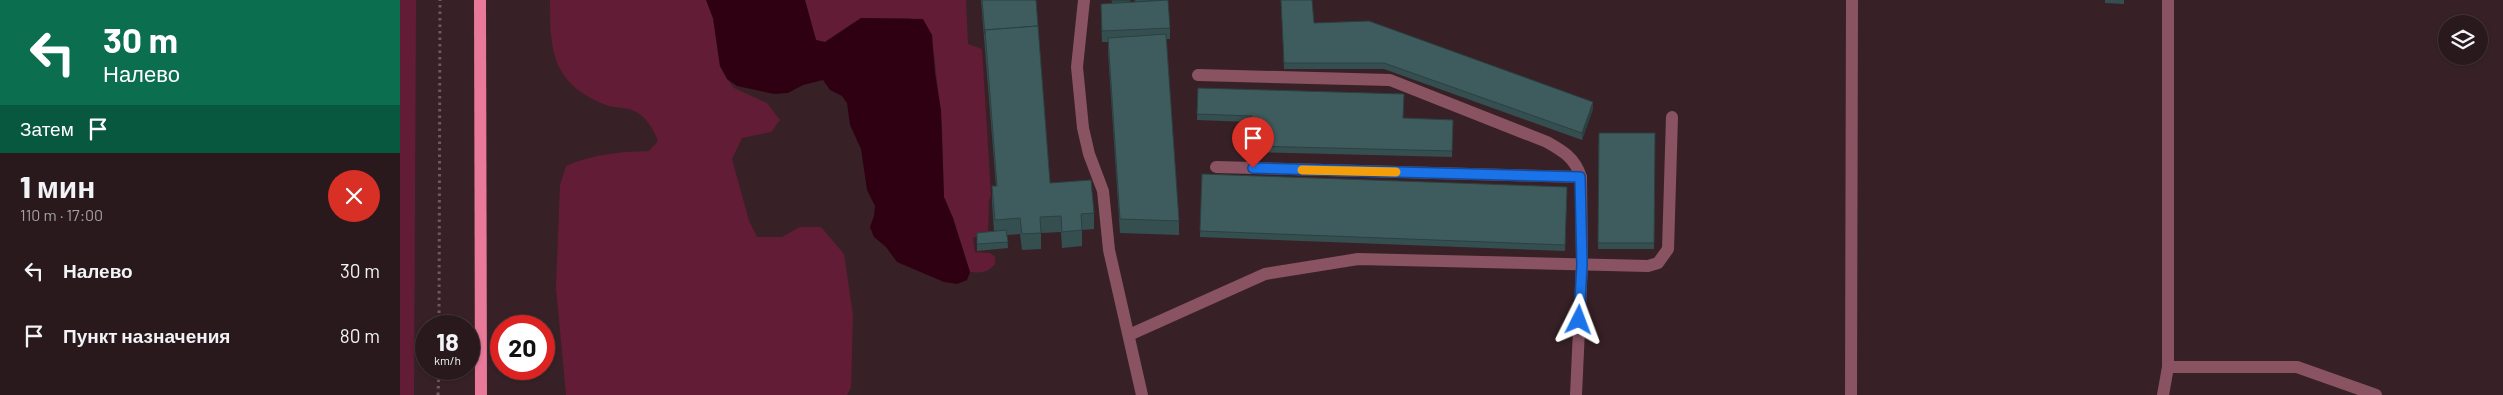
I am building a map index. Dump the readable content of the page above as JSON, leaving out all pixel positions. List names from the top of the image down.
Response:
{
  "page": {
    "turn": ["30 m", "Налево"],
    "then": "Затем",
    "heading": ["1 мин", "110 m · 17:00"],
    "list": [
      {
        "name": "Налево",
        "value": "30 m"
      },
      {
        "name": "Пункт назначения",
        "value": "80 m"
      }
    ],
    "speed": "18 km/h",
    "limit": "20"
  }
}
